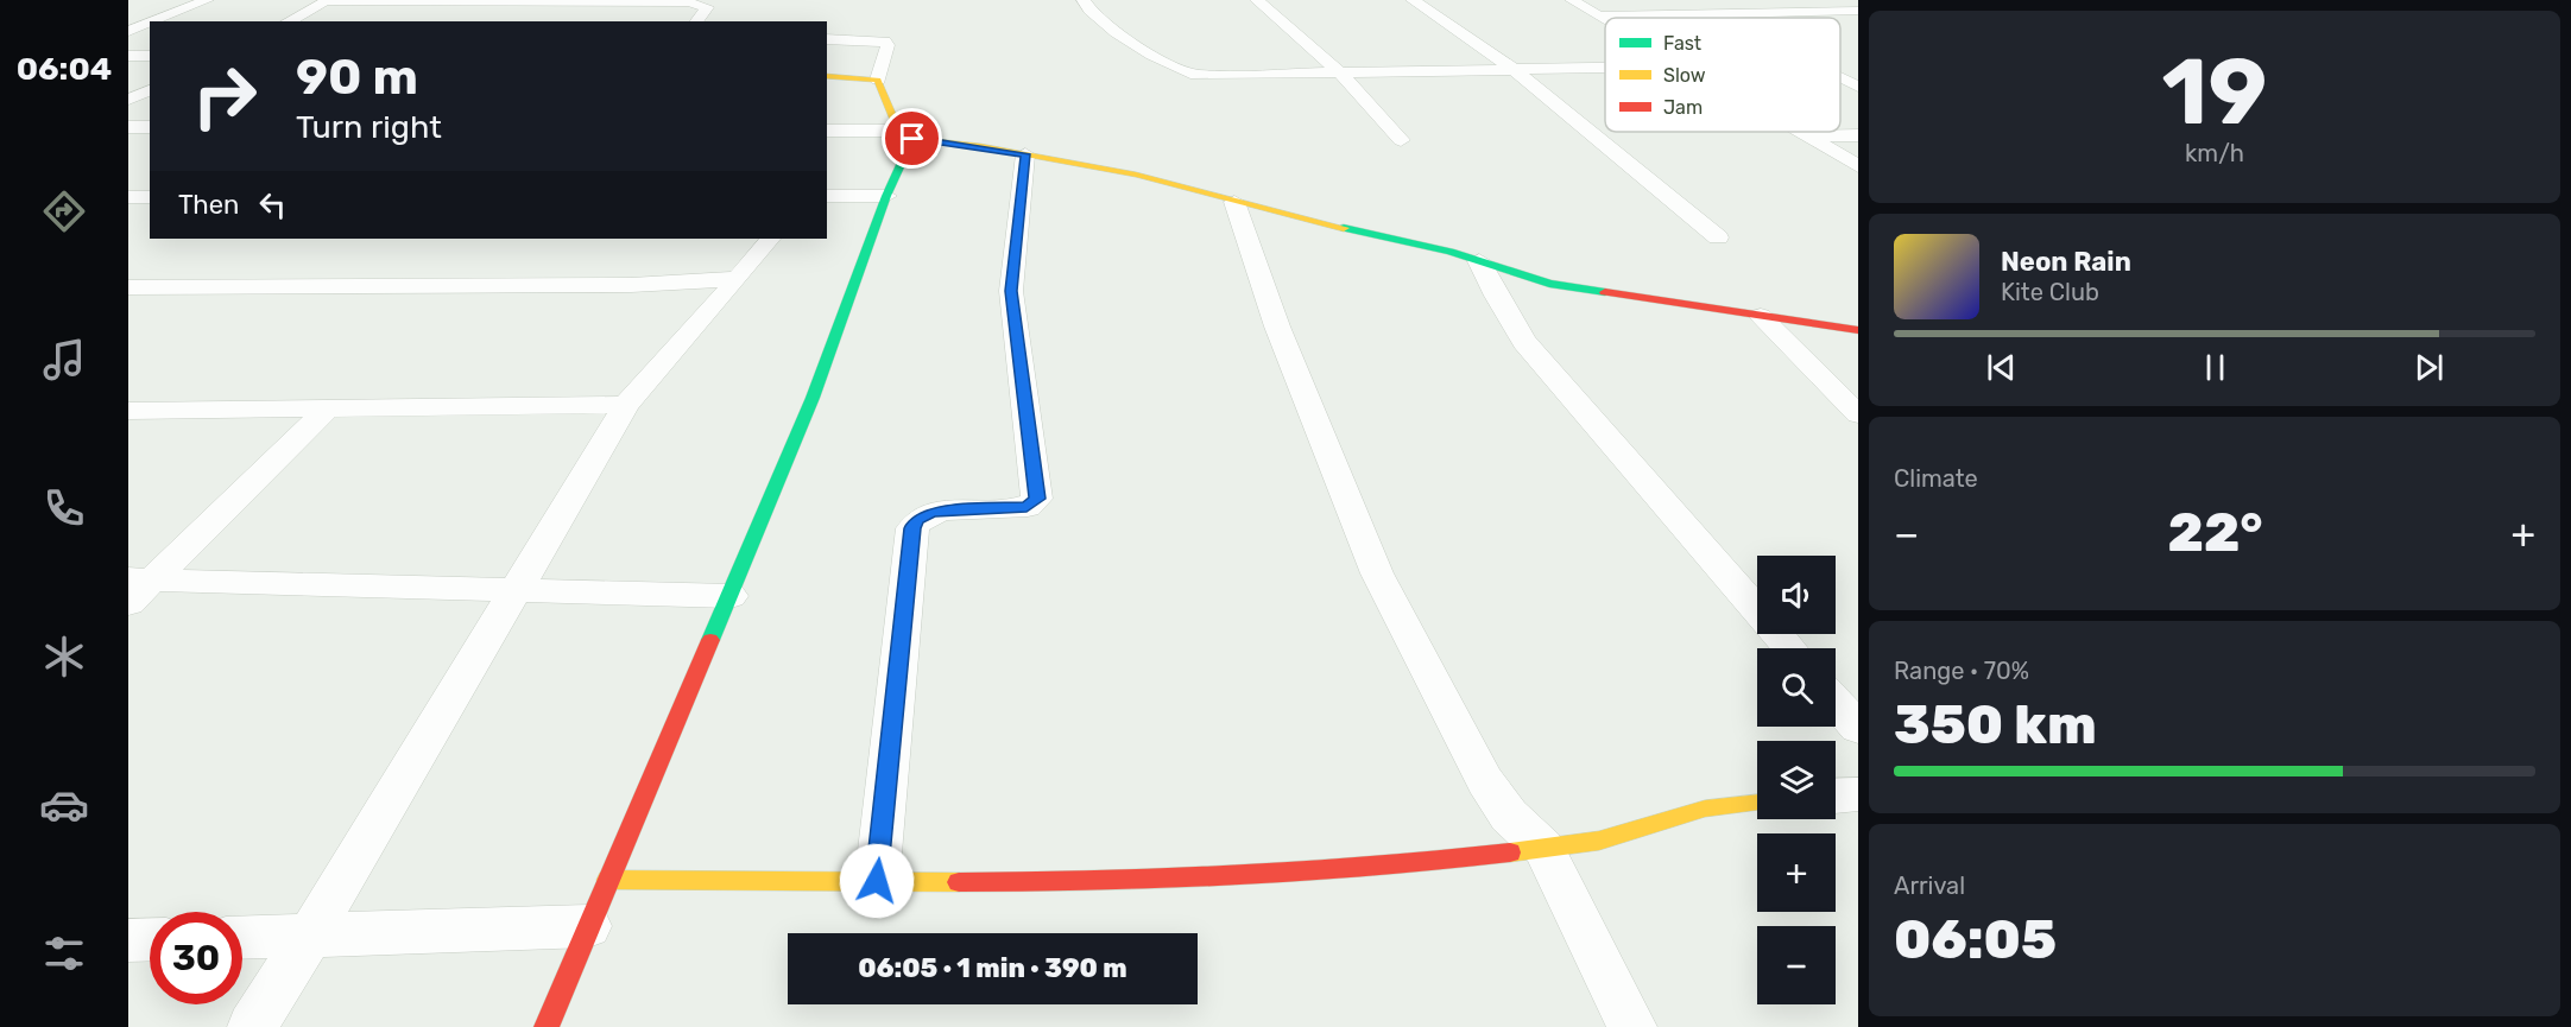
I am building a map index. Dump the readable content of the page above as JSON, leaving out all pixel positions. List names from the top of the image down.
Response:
{
  "legend": ["Fast", "Slow", "Jam"],
  "page": {
    "tabs": "06:04",
    "tile": [
      ["19", "km/h"],
      "Climate",
      ["Range · 70%", "350 km"],
      ["Arrival", "06:05"]
    ],
    "turn": ["90 m", "Turn right"],
    "then": "Then",
    "song": ["Neon Rain", "Kite Club"],
    "heat": ["−", "22°", "+"],
    "map_buttons": ["+", "−"],
    "limit": "30",
    "trip": "06:05 · 1 min · 390 m"
  }
}
